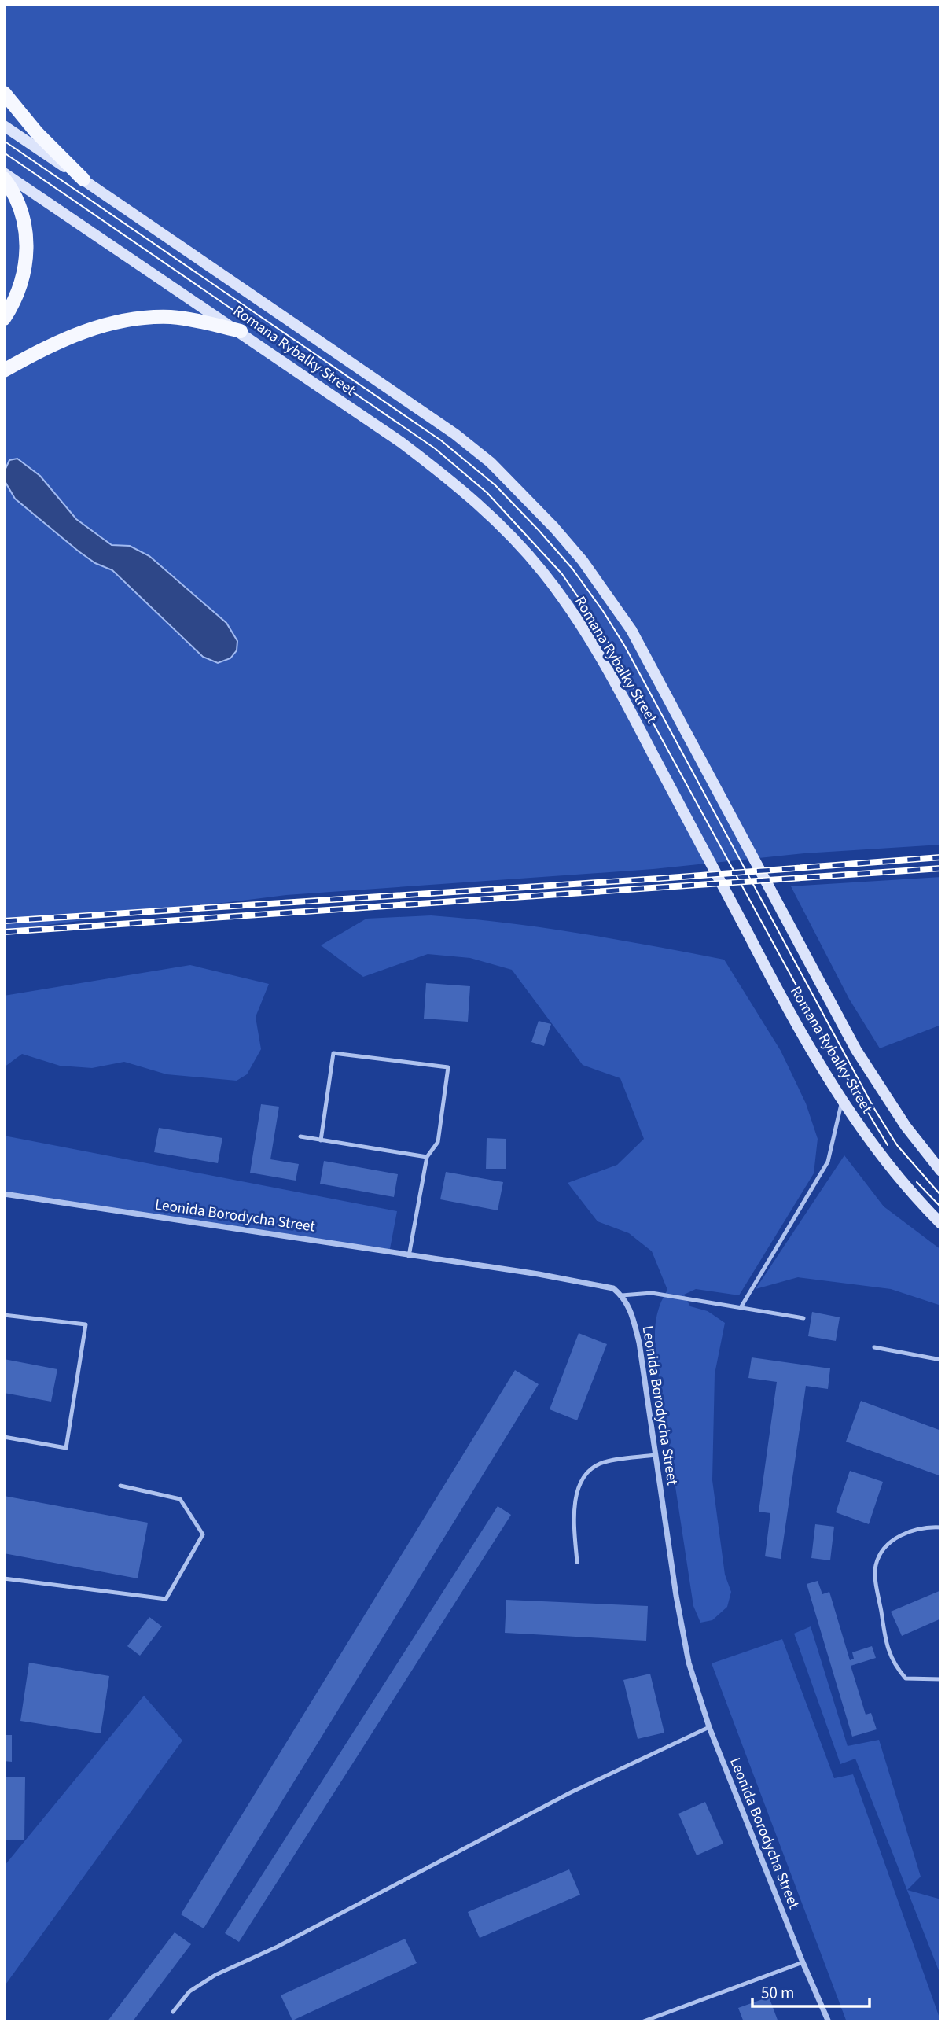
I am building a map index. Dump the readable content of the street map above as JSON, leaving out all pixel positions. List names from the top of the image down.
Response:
{
  "streets": {
    "main road": ["Romana Rybalky Street"],
    "street": ["Leonida Borodycha Street"]
  },
  "scale_bar": "50 m"
}
